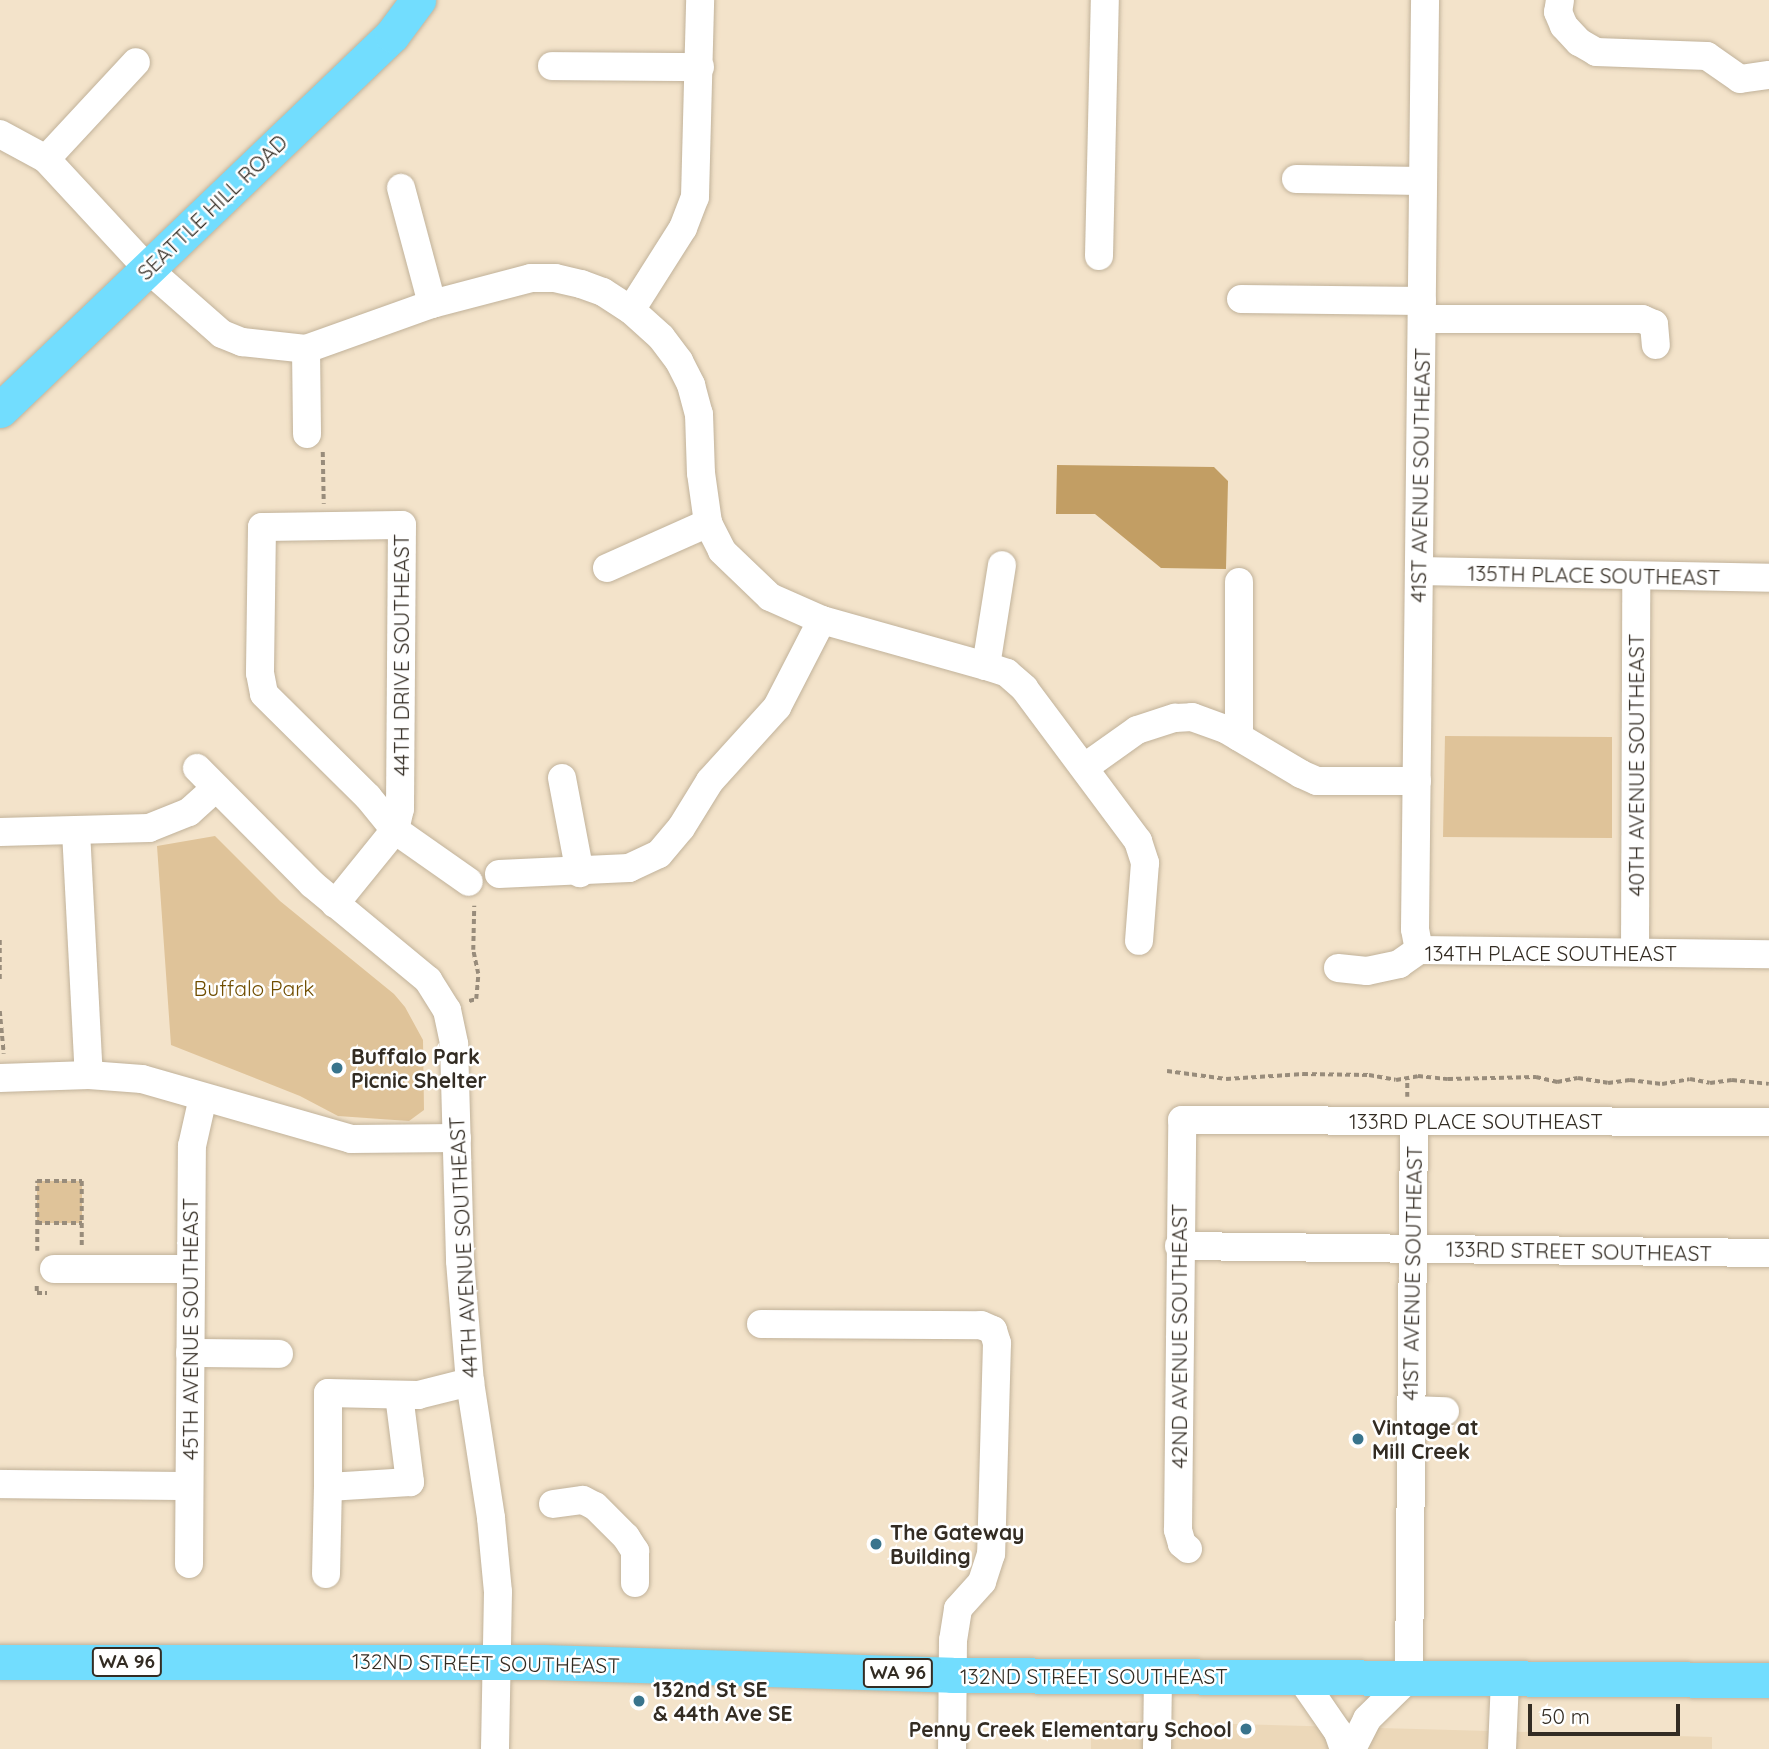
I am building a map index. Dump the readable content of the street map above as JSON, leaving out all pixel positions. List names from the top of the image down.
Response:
{
  "streets": {
    "main road": ["SEATTLE HILL ROAD", "WA 96", "132ND STREET SOUTHEAST"],
    "street": [
      "41ST AVENUE SOUTHEAST",
      "135TH PLACE SOUTHEAST",
      "44TH DRIVE SOUTHEAST",
      "40TH AVENUE SOUTHEAST",
      "134TH PLACE SOUTHEAST",
      "133RD PLACE SOUTHEAST",
      "44TH AVENUE SOUTHEAST",
      "133RD STREET SOUTHEAST",
      "45TH AVENUE SOUTHEAST",
      "42ND AVENUE SOUTHEAST"
    ]
  },
  "crossings": [
    ["41ST AVENUE SOUTHEAST", "135TH PLACE SOUTHEAST"],
    ["41ST AVENUE SOUTHEAST", "134TH PLACE SOUTHEAST"],
    ["41ST AVENUE SOUTHEAST", "133RD PLACE SOUTHEAST"],
    ["41ST AVENUE SOUTHEAST", "133RD STREET SOUTHEAST"],
    ["41ST AVENUE SOUTHEAST", "132ND STREET SOUTHEAST"],
    ["135TH PLACE SOUTHEAST", "40TH AVENUE SOUTHEAST"],
    ["40TH AVENUE SOUTHEAST", "134TH PLACE SOUTHEAST"],
    ["133RD PLACE SOUTHEAST", "42ND AVENUE SOUTHEAST"],
    ["44TH AVENUE SOUTHEAST", "132ND STREET SOUTHEAST"],
    ["133RD STREET SOUTHEAST", "42ND AVENUE SOUTHEAST"]
  ],
  "parks": ["Buffalo Park"],
  "places": [
    "Buffalo Park Picnic Shelter",
    "Vintage at Mill Creek",
    "The Gateway Building",
    "132nd St SE & 44th Ave SE",
    "Penny Creek Elementary School"
  ],
  "scale_bar": "50 m"
}
